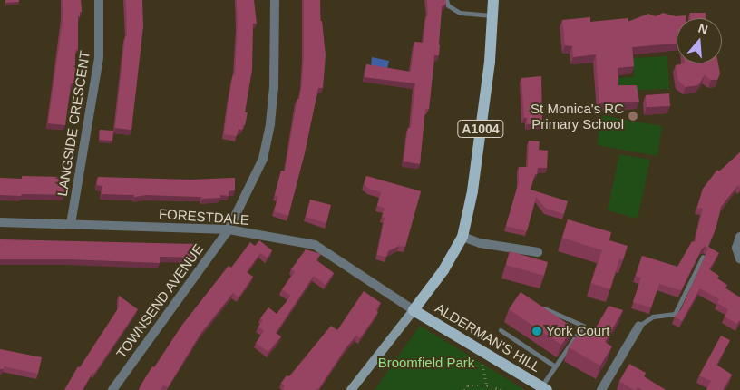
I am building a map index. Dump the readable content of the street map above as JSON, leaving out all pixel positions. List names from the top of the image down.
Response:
{
  "streets": {
    "main road": ["A1004", "ALDERMAN'S HILL"],
    "street": ["LANGSIDE CRESCENT", "FORESTDALE", "TOWNSEND AVENUE"]
  },
  "crossings": [
    ["LANGSIDE CRESCENT", "FORESTDALE"],
    ["A1004", "FORESTDALE"],
    ["A1004", "ALDERMAN'S HILL"],
    ["FORESTDALE", "TOWNSEND AVENUE"],
    ["FORESTDALE", "ALDERMAN'S HILL"]
  ],
  "parks": ["Broomfield Park"],
  "places": ["St Monica's RC Primary School", "York Court"],
  "north": "top"
}
